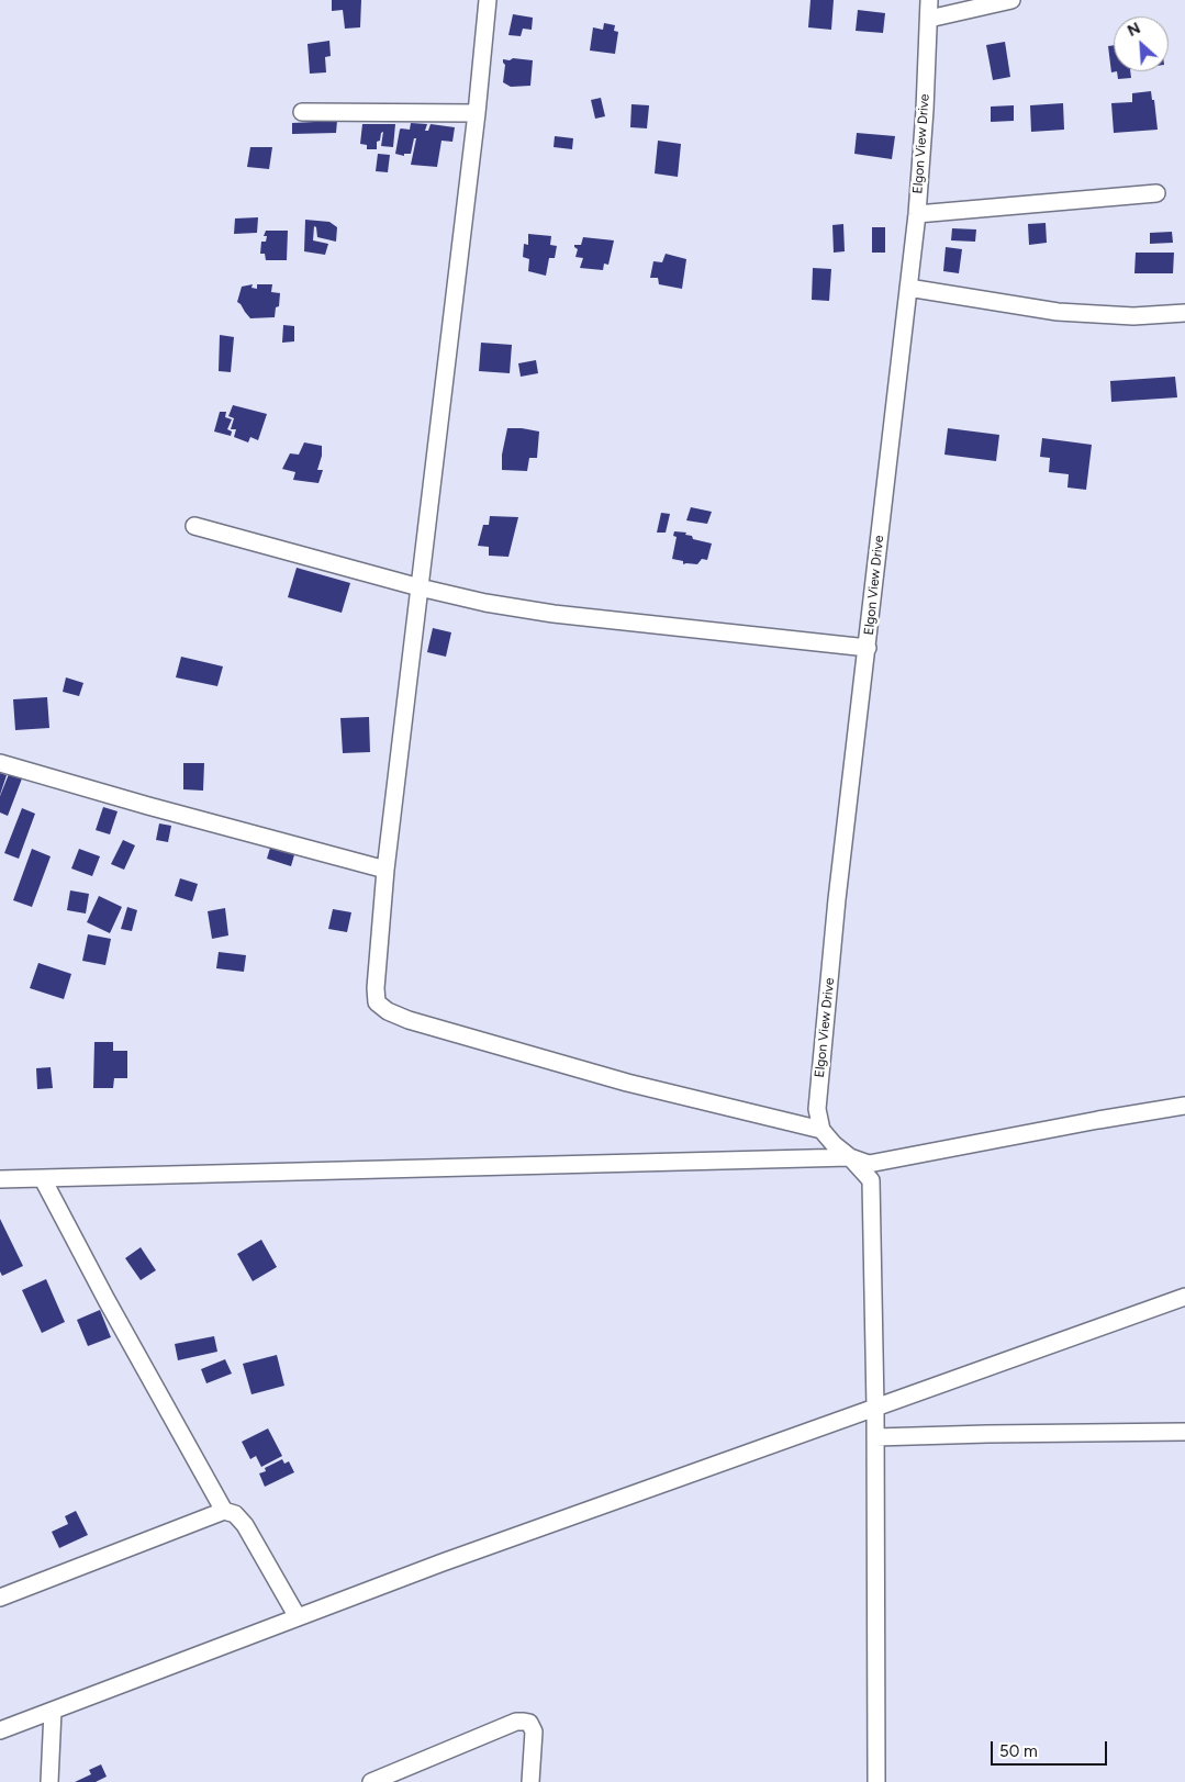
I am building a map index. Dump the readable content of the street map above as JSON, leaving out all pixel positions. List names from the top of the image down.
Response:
{
  "streets": {
    "street": ["Elgon View Drive"]
  },
  "scale_bar": "50 m",
  "north": "top left"
}
